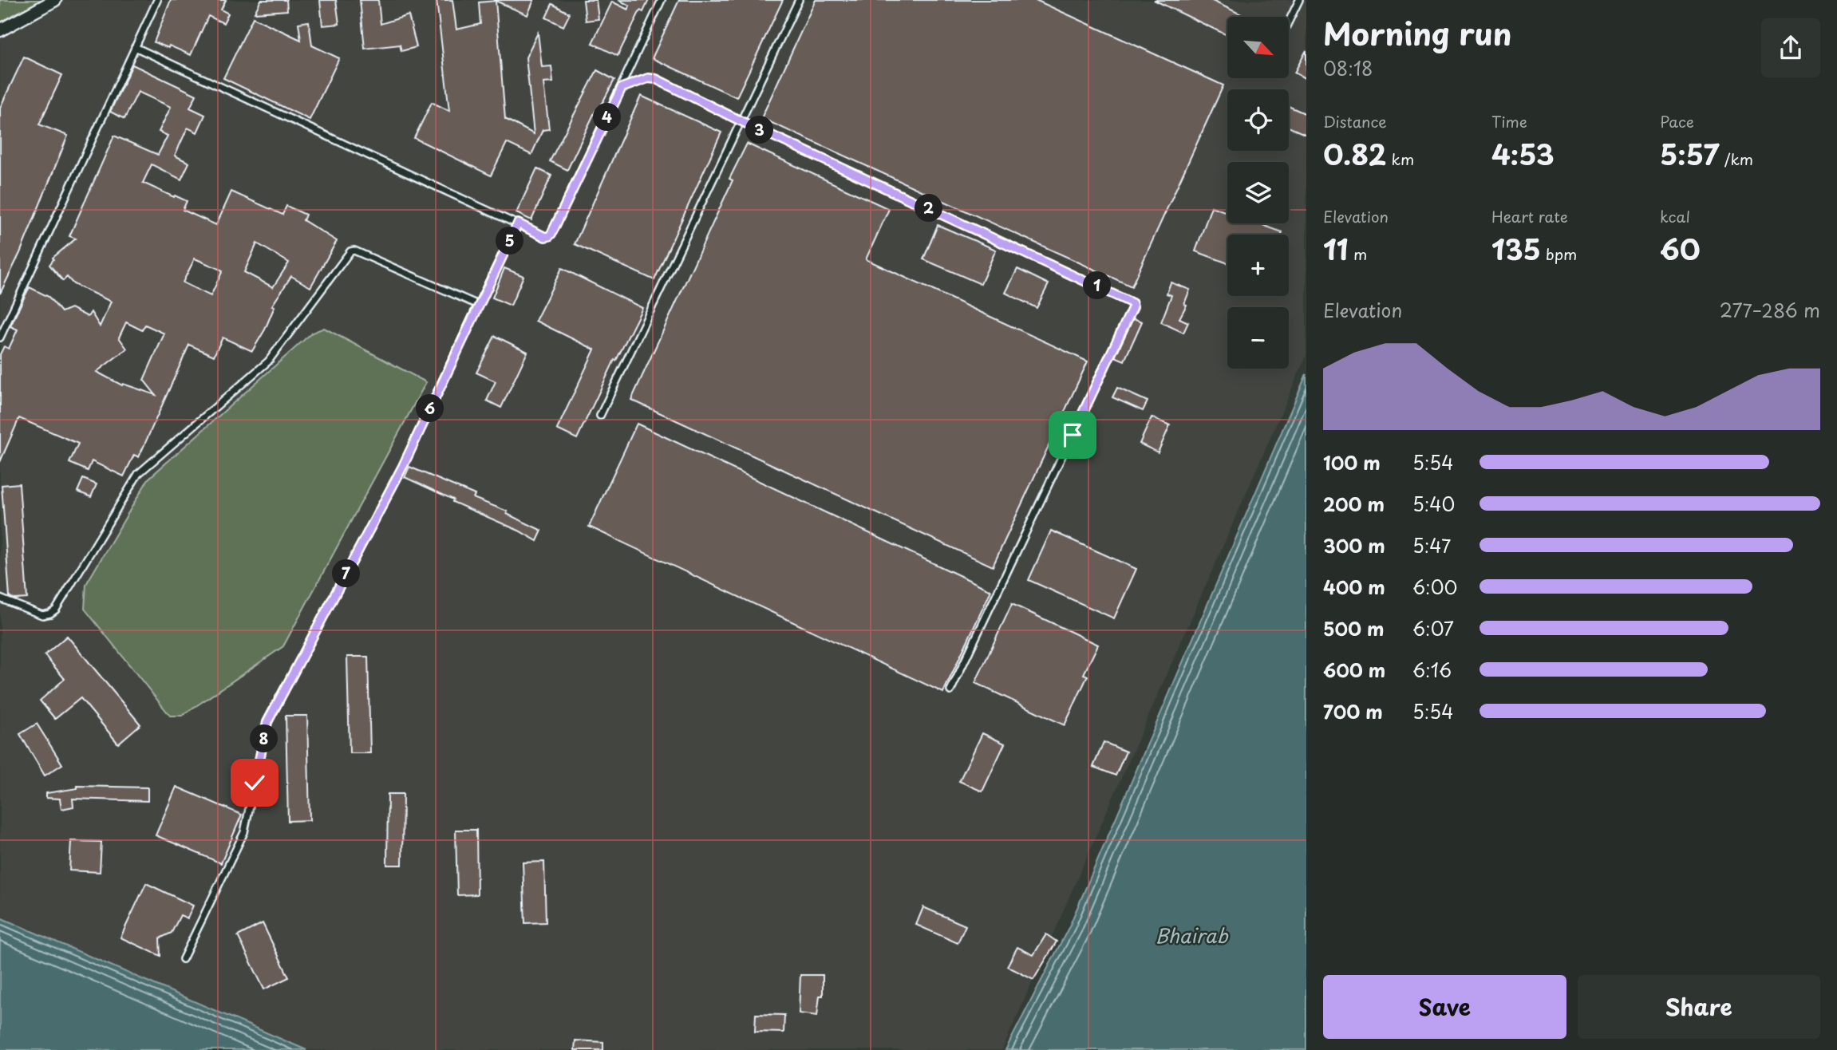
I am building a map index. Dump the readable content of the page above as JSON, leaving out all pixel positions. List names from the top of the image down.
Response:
{
  "water": ["Bhairab"],
  "north": "bottom right",
  "page": {
    "heading": ["Morning run", "08:18"],
    "map_buttons": ["+", "−"],
    "stats": [
      ["Distance", "0.82 km"],
      ["Time", "4:53"],
      ["Pace", "5:57 /km"],
      ["Elevation", "11 m"],
      ["Heart rate", "135 bpm"],
      ["kcal", "60"]
    ],
    "pins": [
      "4",
      "3",
      "2",
      "5",
      "1",
      "6",
      "7",
      "8"
    ],
    "chart": ["Elevation", "277–286 m"],
    "list": [
      {
        "name": "100 m",
        "note": "5:54"
      },
      {
        "name": "200 m",
        "note": "5:40"
      },
      {
        "name": "300 m",
        "note": "5:47"
      },
      {
        "name": "400 m",
        "note": "6:00"
      },
      {
        "name": "500 m",
        "note": "6:07"
      },
      {
        "name": "600 m",
        "note": "6:16"
      },
      {
        "name": "700 m",
        "note": "5:54"
      }
    ],
    "buttons": ["Save", "Share"]
  }
}
